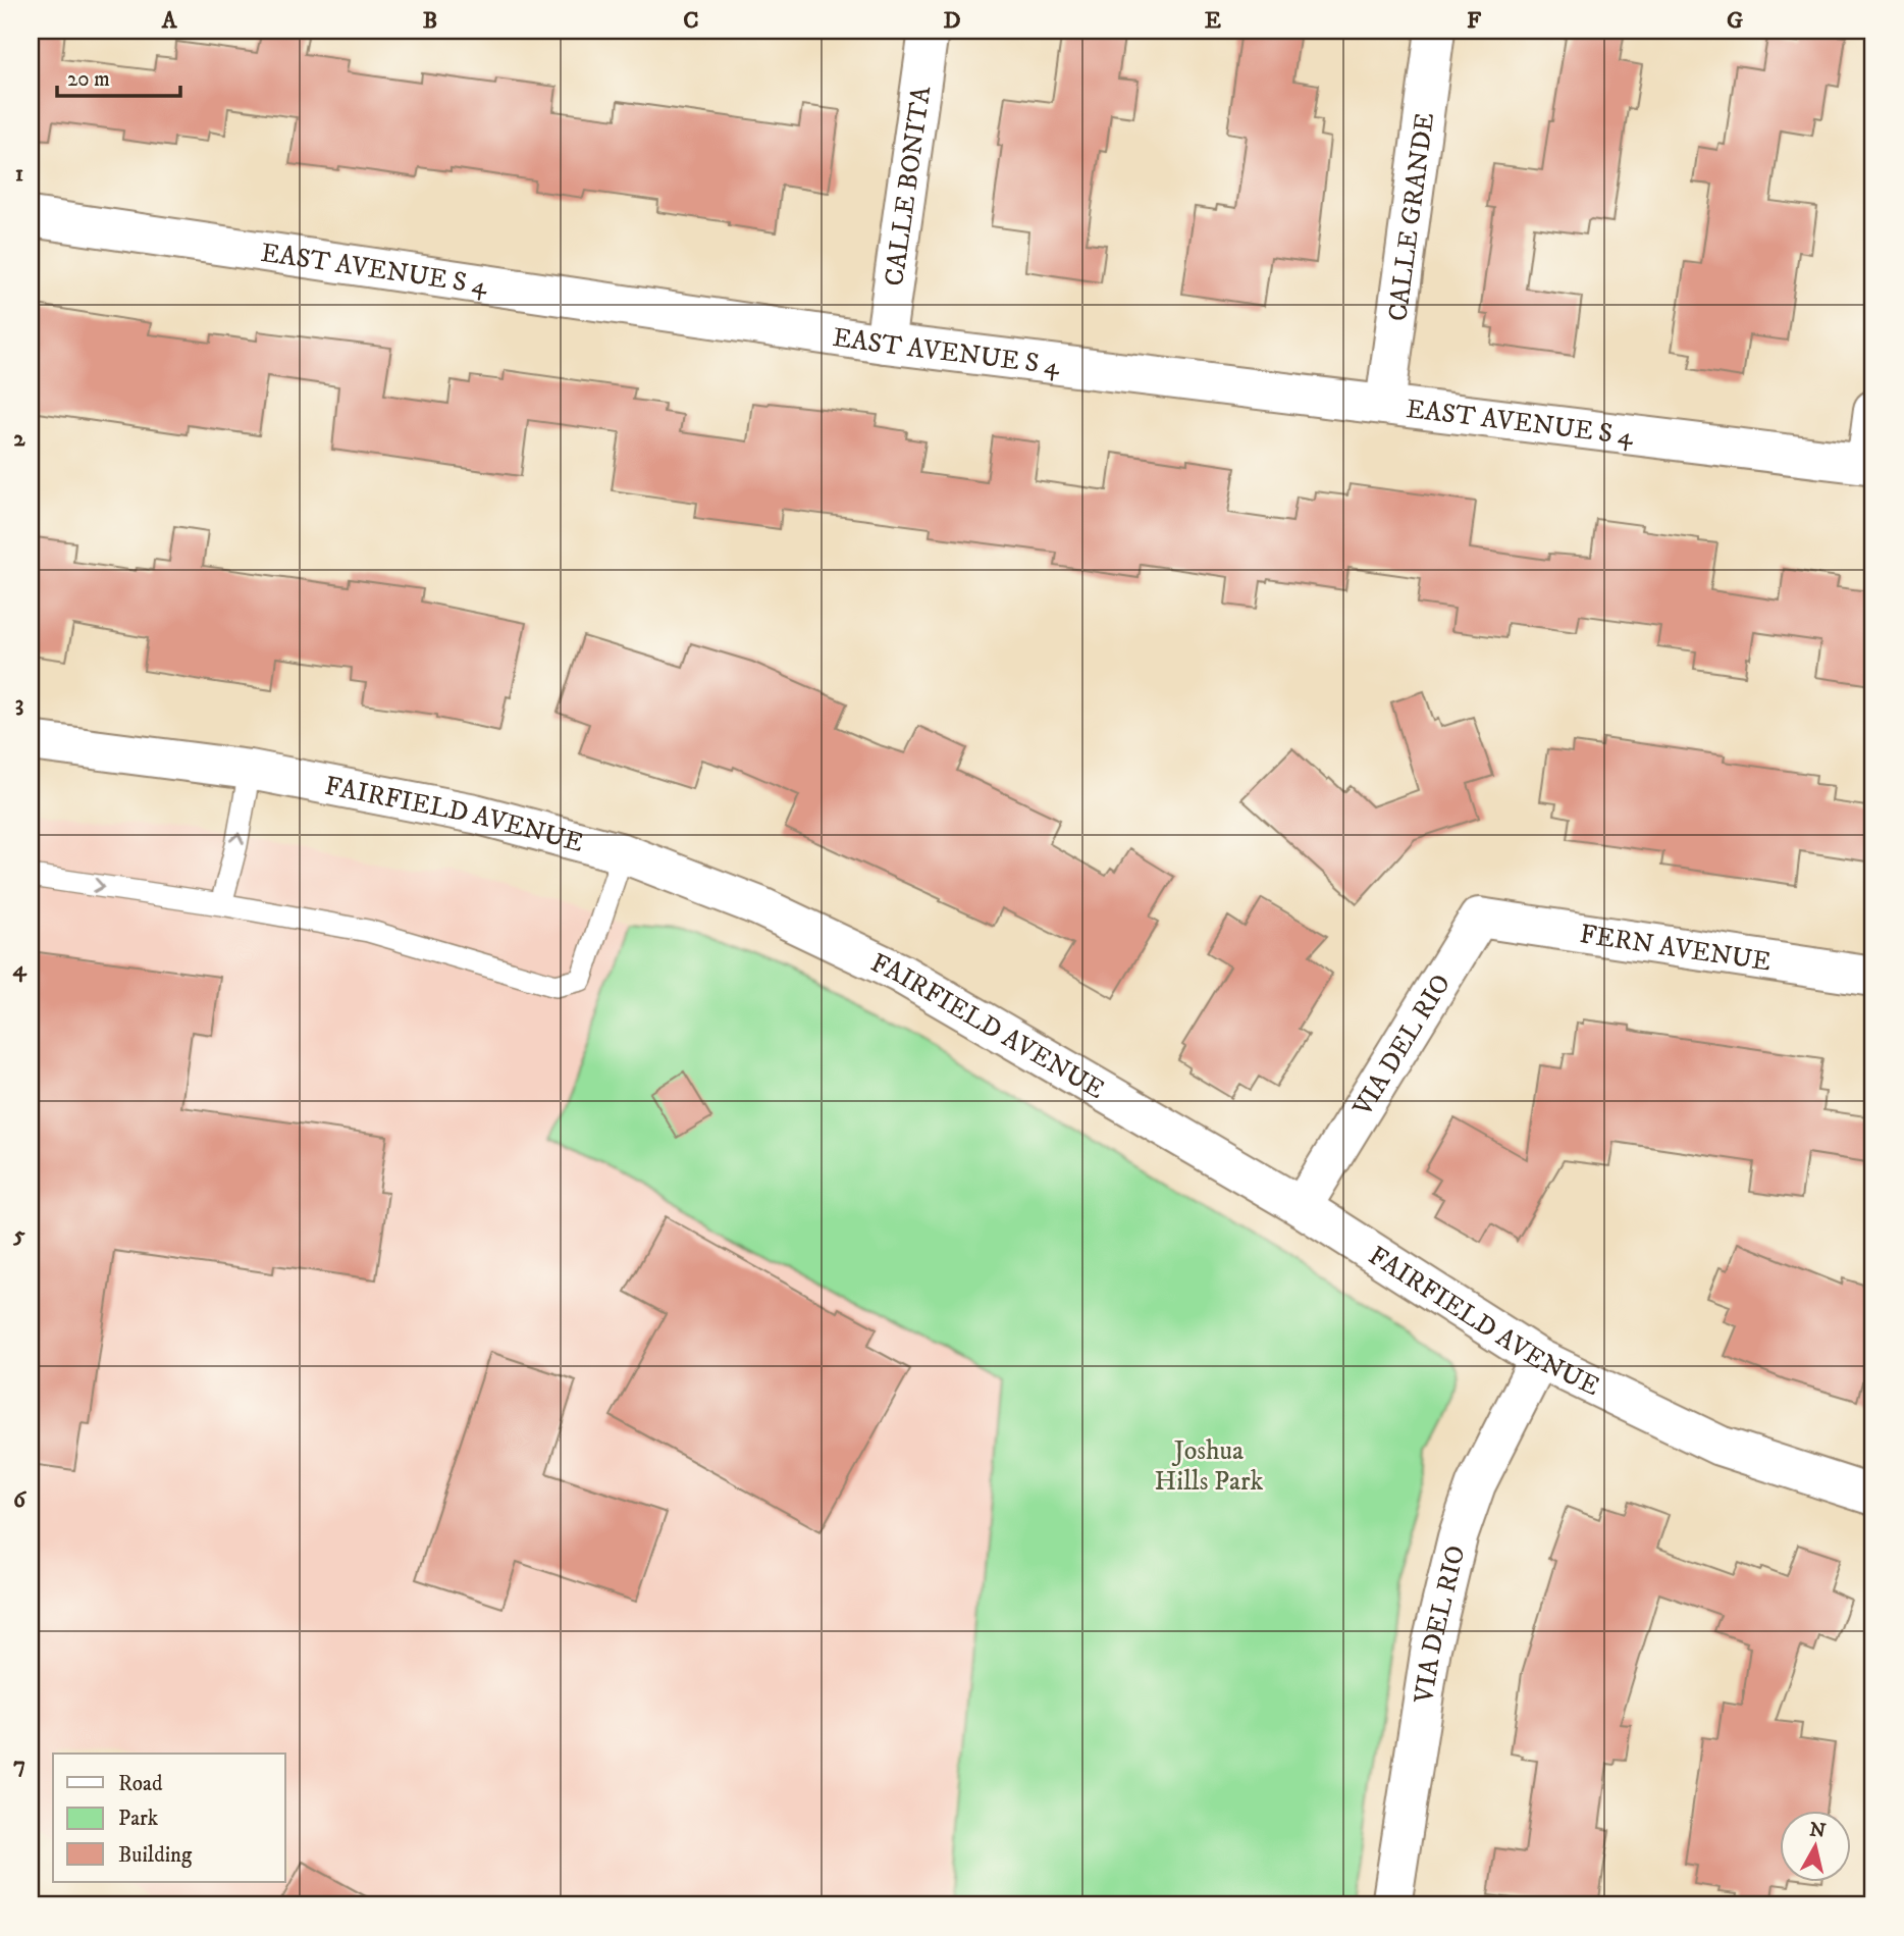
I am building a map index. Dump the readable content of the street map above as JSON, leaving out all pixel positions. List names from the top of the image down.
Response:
{
  "streets": {
    "street": [
      "CALLE BONITA",
      "CALLE GRANDE",
      "EAST AVENUE S 4",
      "FAIRFIELD AVENUE",
      "FERN AVENUE",
      "VIA DEL RIO"
    ]
  },
  "crossings": [
    ["CALLE BONITA", "EAST AVENUE S 4"],
    ["CALLE GRANDE", "EAST AVENUE S 4"],
    ["FAIRFIELD AVENUE", "VIA DEL RIO"],
    ["FERN AVENUE", "VIA DEL RIO"]
  ],
  "parks": ["Joshua Hills Park"],
  "legend": ["Road", "Park", "Building"],
  "scale_bar": "20 m",
  "north": "top",
  "grid": {
    "columns": [
      "A",
      "B",
      "C",
      "D",
      "E",
      "F",
      "G"
    ],
    "rows": [
      "1",
      "2",
      "3",
      "4",
      "5",
      "6",
      "7"
    ]
  }
}
